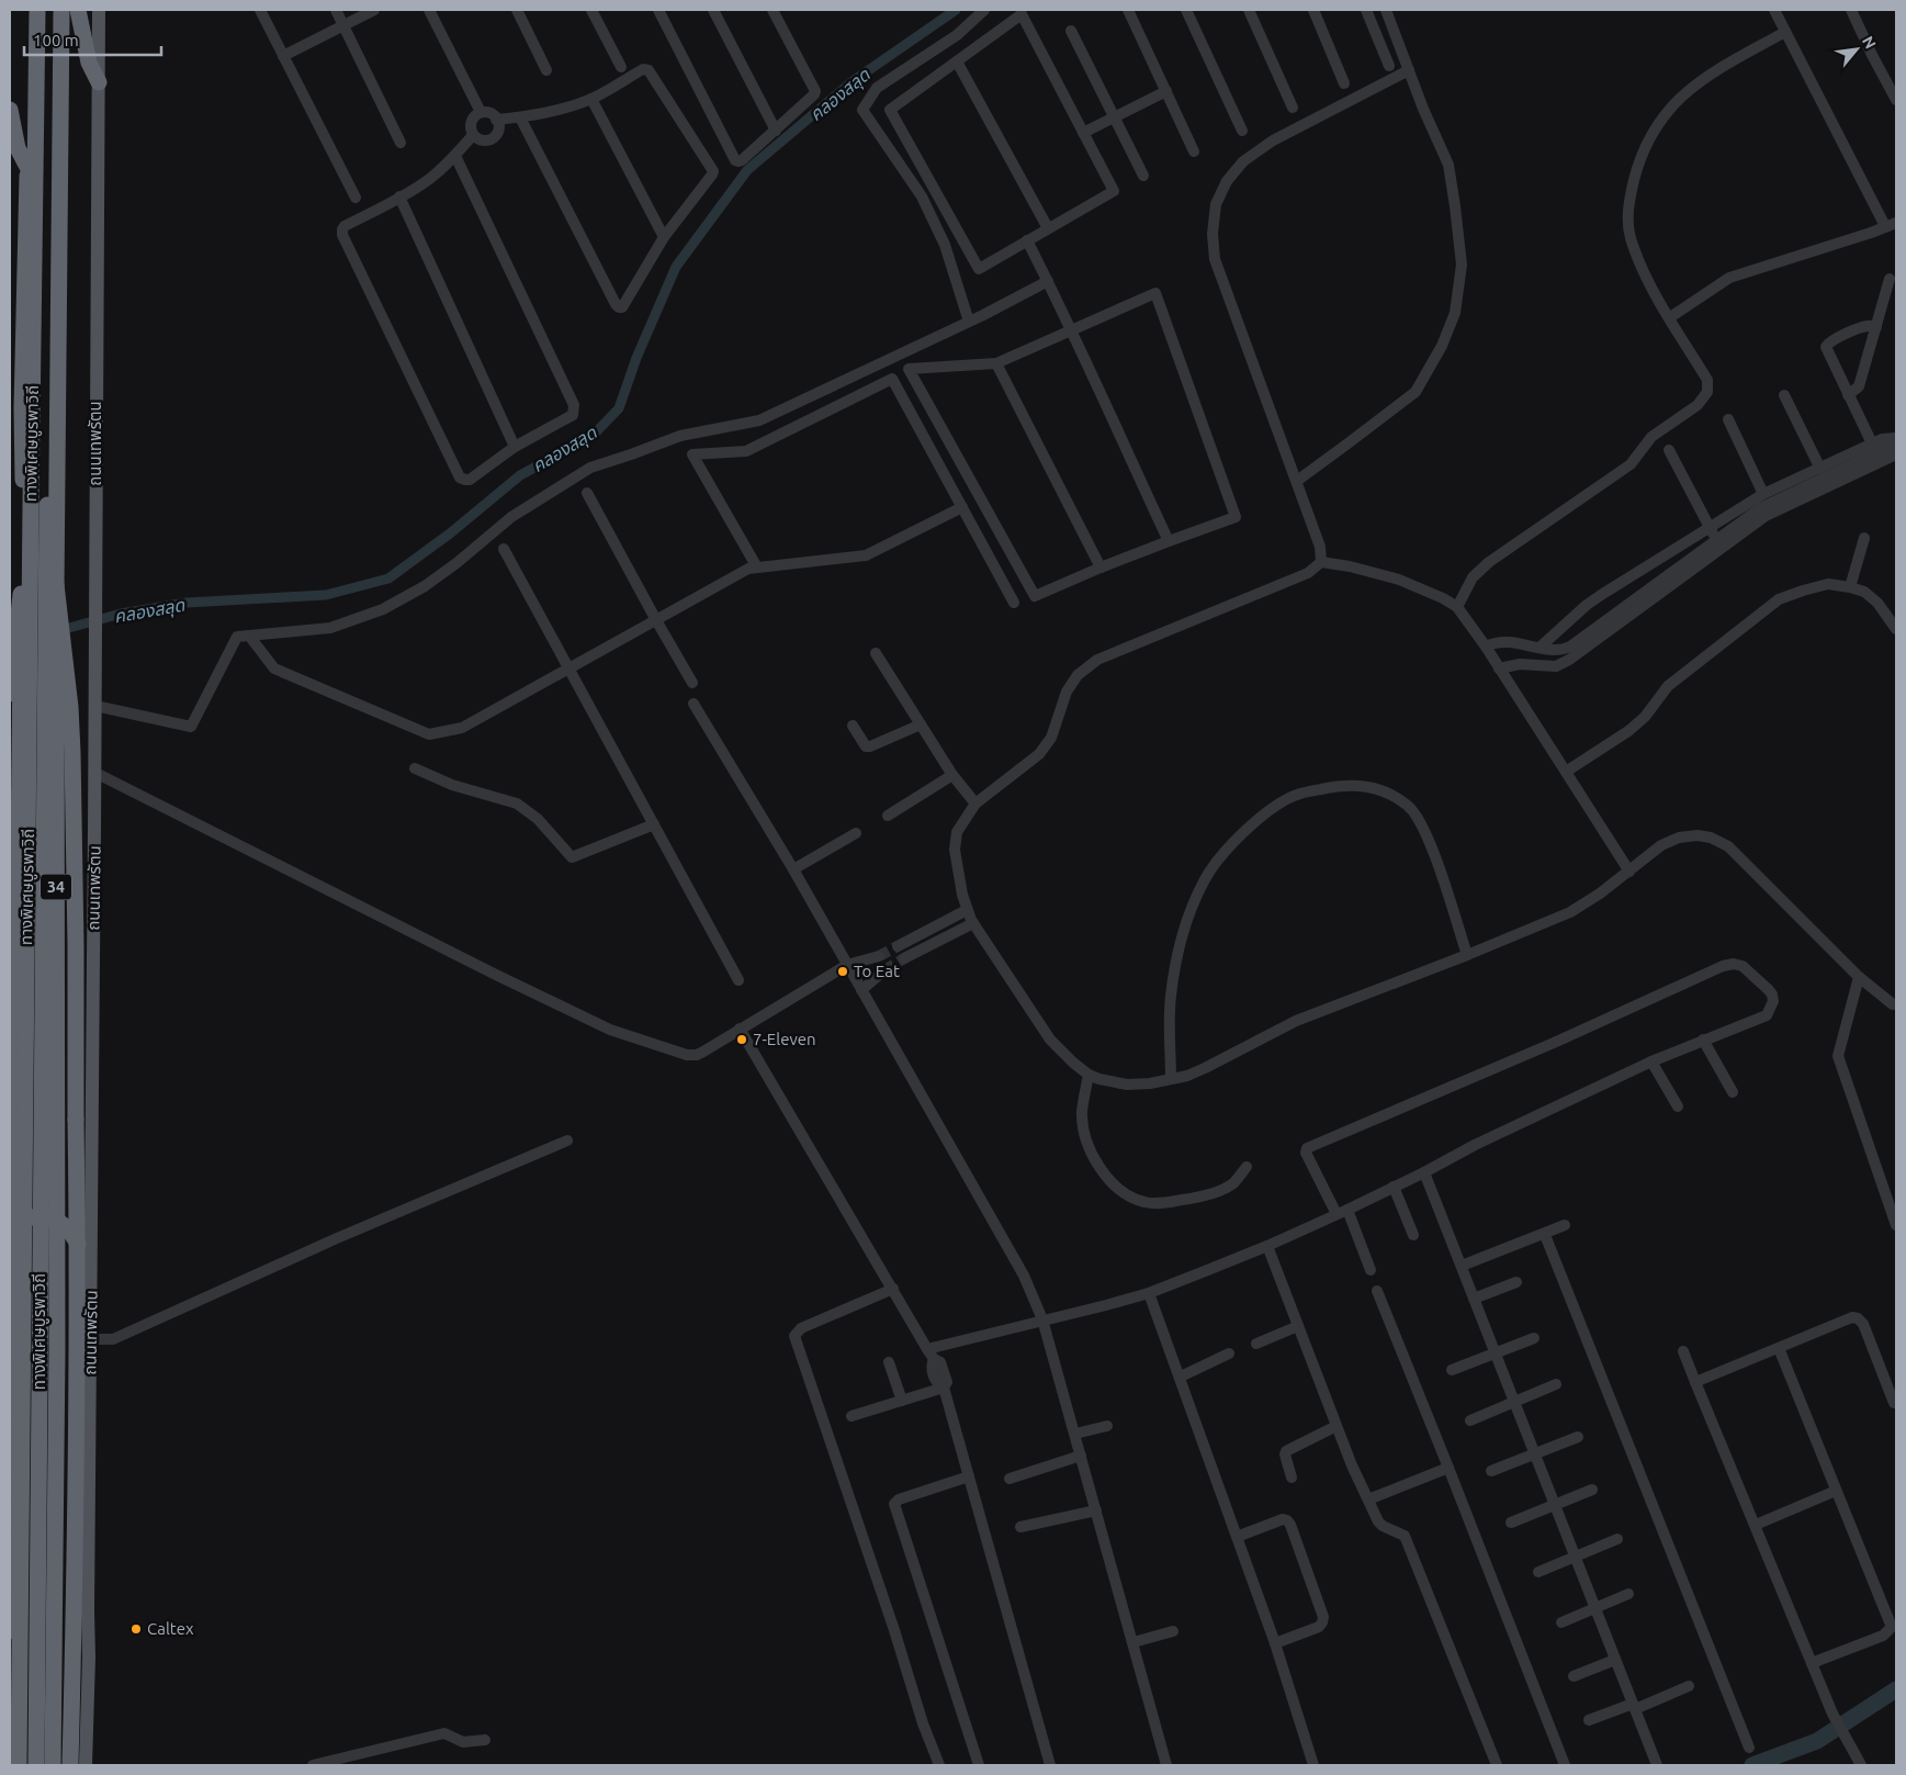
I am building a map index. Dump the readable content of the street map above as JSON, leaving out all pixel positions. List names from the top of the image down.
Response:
{
  "streets": {
    "highway": ["ทางพิเศษบูรพาวิถี", "ถนนเทพรัตน", "34"]
  },
  "water": ["คลองสลุด"],
  "places": ["To Eat", "7-Eleven", "Caltex"],
  "scale_bar": "100 m",
  "north": "top right"
}
